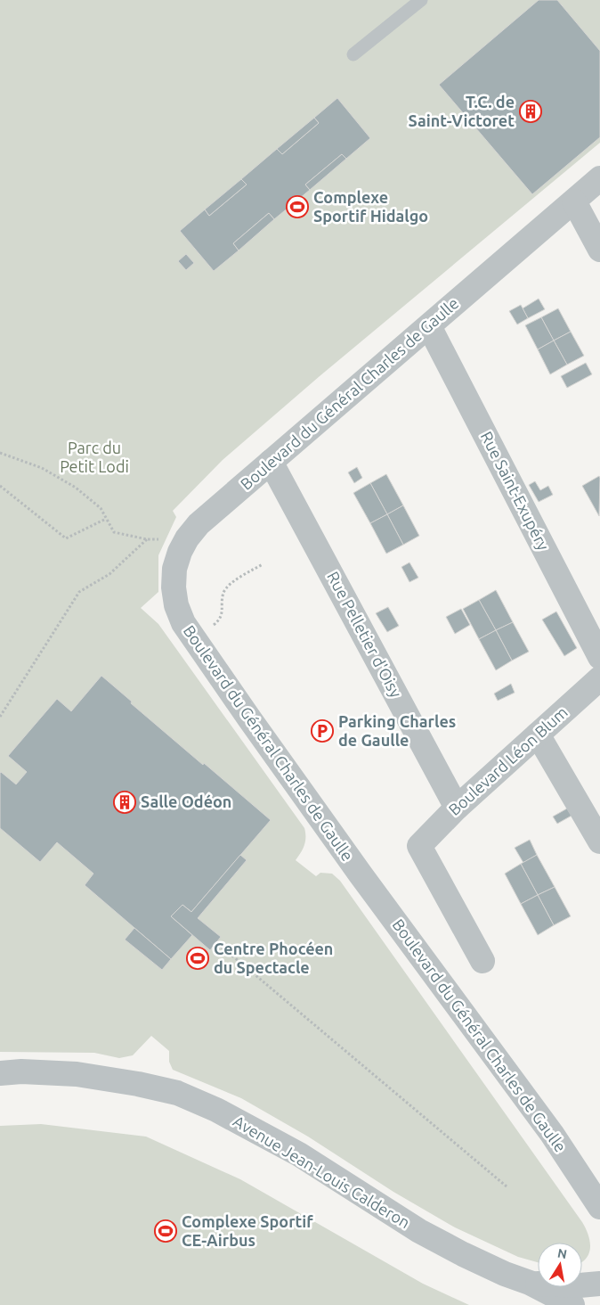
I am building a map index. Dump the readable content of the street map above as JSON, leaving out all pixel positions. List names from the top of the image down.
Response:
{
  "streets": {
    "street": [
      "Boulevard du Général Charles de Gaulle",
      "Rue Saint-Exupéry",
      "Rue Pelletier d'Oisy",
      "Boulevard Léon Blum",
      "Avenue Jean-Louis Calderon"
    ]
  },
  "crossings": [
    ["Boulevard du Général Charles de Gaulle", "Rue Saint-Exupéry"],
    ["Boulevard du Général Charles de Gaulle", "Rue Pelletier d'Oisy"],
    ["Rue Pelletier d'Oisy", "Boulevard Léon Blum"]
  ],
  "parks": ["Parc du Petit Lodi"],
  "places": {
    "building": ["T.C. de Saint-Victoret", "Salle Odéon"],
    "sports": ["Complexe Sportif Hidalgo", "Centre Phocéen du Spectacle", "Complexe Sportif CE-Airbus"],
    "parking": ["Parking Charles de Gaulle"]
  },
  "north": "top"
}
